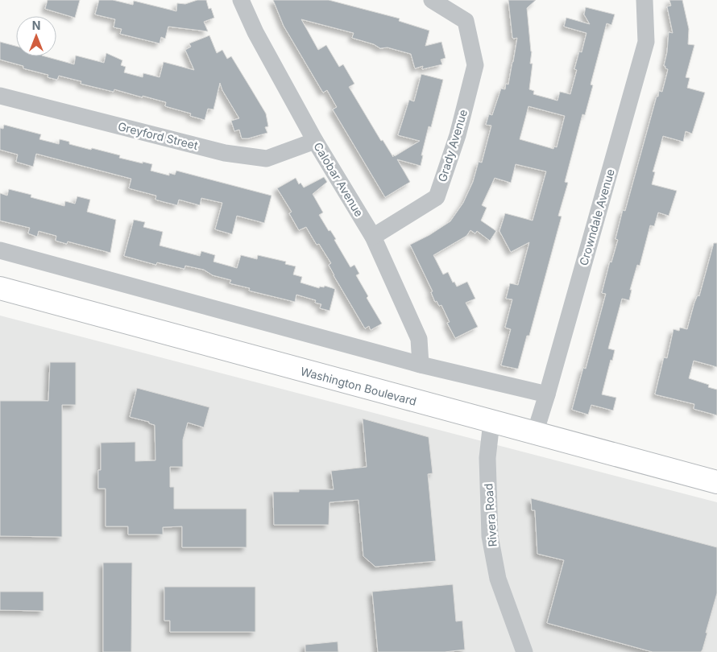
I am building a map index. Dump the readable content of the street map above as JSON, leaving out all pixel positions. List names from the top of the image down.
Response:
{
  "streets": {
    "main road": ["Washington Boulevard"],
    "street": [
      "Greyford Street",
      "Grady Avenue",
      "Calobar Avenue",
      "Crowndale Avenue",
      "Rivera Road"
    ]
  },
  "crossings": [
    ["Greyford Street", "Calobar Avenue"],
    ["Grady Avenue", "Calobar Avenue"],
    ["Crowndale Avenue", "Washington Boulevard"],
    ["Washington Boulevard", "Rivera Road"]
  ],
  "north": "top"
}
